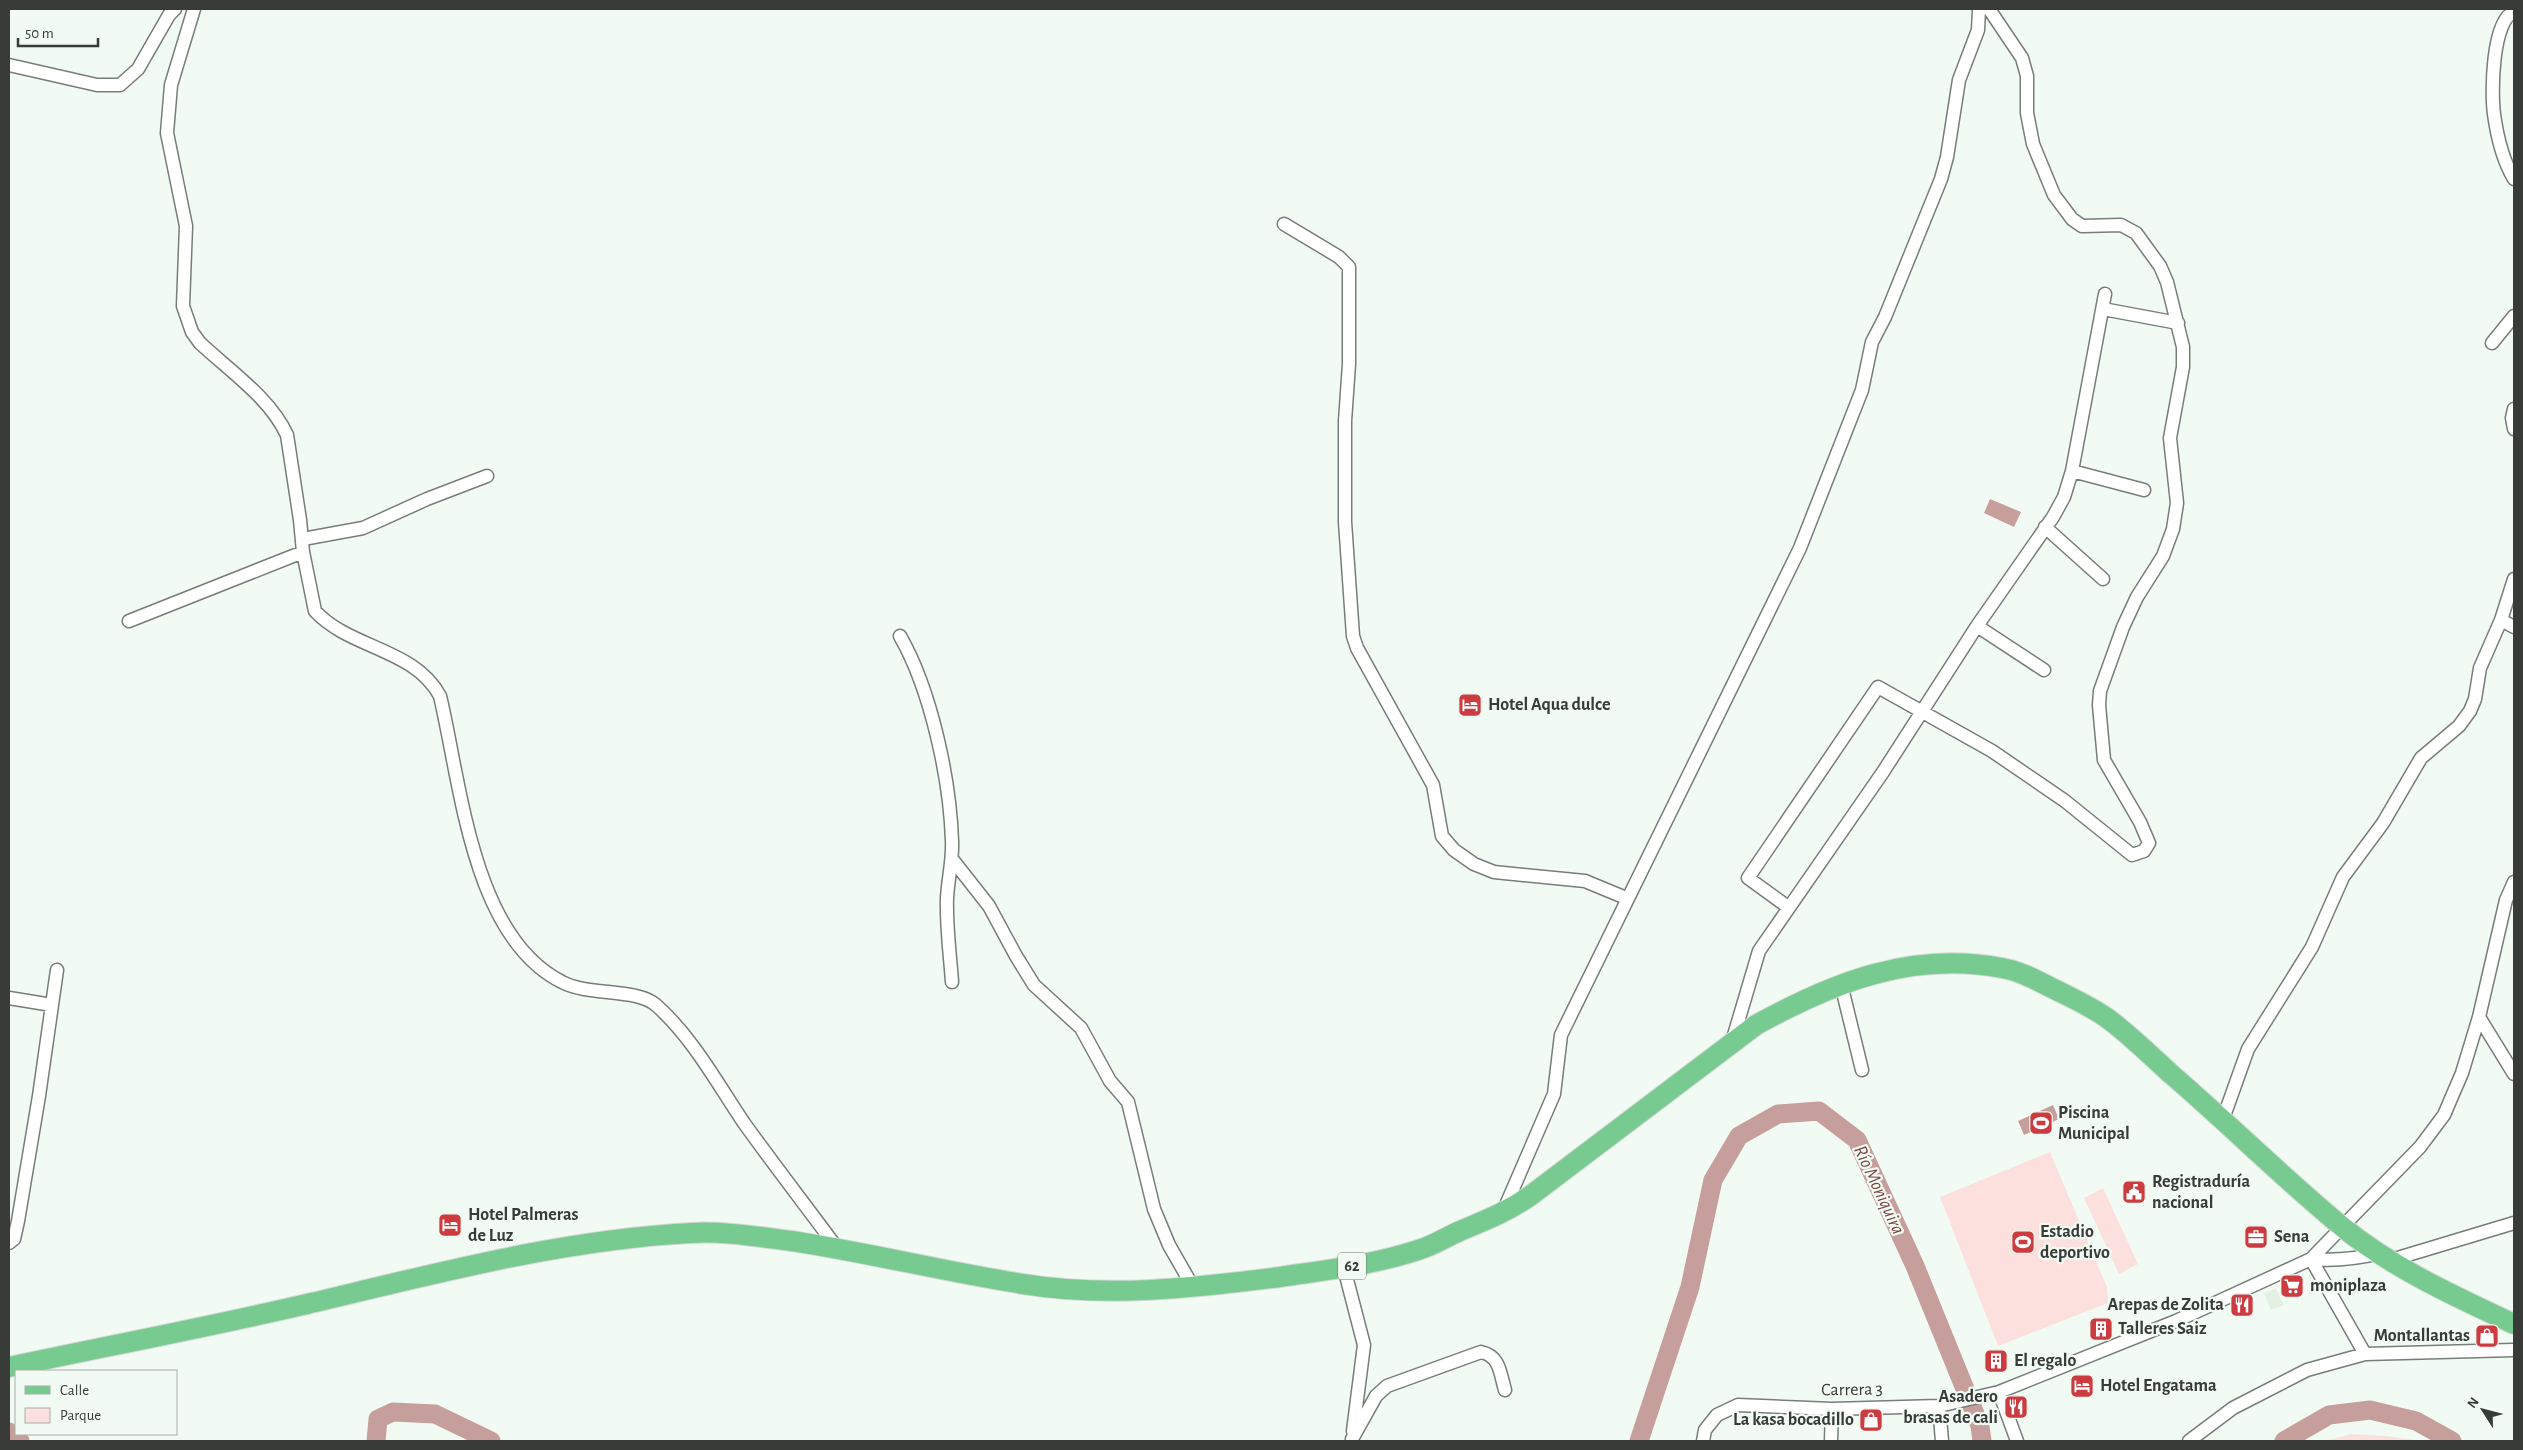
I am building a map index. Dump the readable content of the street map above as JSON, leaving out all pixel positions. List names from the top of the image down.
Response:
{
  "streets": {
    "main road": ["62"],
    "street": ["Carrera 3"]
  },
  "water": ["Río Moniquira"],
  "places": {
    "hotel": ["Hotel Aqua dulce", "Hotel Palmeras de Luz", "Hotel Engatama"],
    "sports": ["Piscina Municipal", "Estadio deportivo"],
    "public building": ["Registraduría nacional"],
    "office": ["Sena"],
    "supermarket": ["moniplaza"],
    "restaurant": ["Arepas de Zolita", "Asadero brasas de cali"],
    "building": ["Talleres Saiz", "El regalo"],
    "shop": ["Montallantas", "La kasa bocadillo"]
  },
  "legend": ["Calle", "Parque"],
  "scale_bar": "50 m",
  "north": "top left"
}
